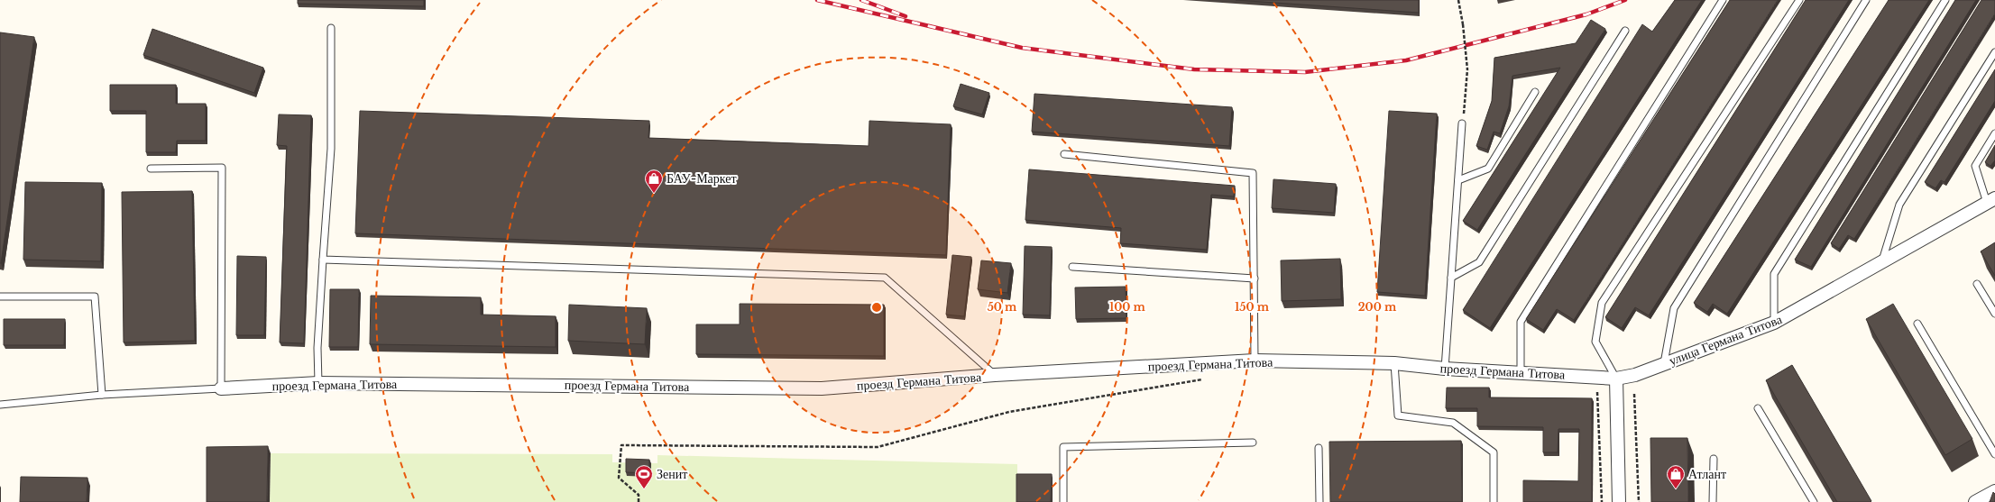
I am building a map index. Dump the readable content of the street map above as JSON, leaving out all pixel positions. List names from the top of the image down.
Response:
{
  "streets": {
    "street": ["улица Германа Титова", "проезд Германа Титова"]
  },
  "crossings": [
    ["улица Германа Титова", "проезд Германа Титова"]
  ],
  "places": {
    "shop": ["БАУ-Маркет", "Атлант"],
    "sports": ["Зенит"]
  },
  "rings": [
    "50 m",
    "100 m",
    "150 m",
    "200 m"
  ]
}
